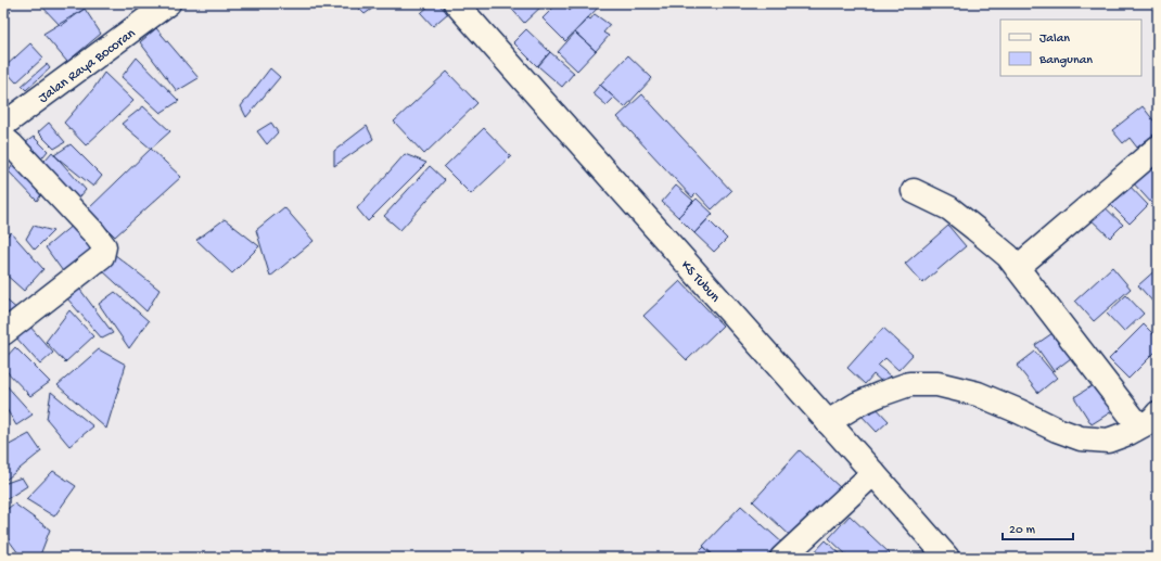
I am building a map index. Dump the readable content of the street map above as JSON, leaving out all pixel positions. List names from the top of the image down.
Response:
{
  "streets": {
    "street": ["Jalan Raya Bocoran", "KS Tubun"]
  },
  "legend": ["Jalan", "Bangunan"],
  "scale_bar": "20 m"
}
